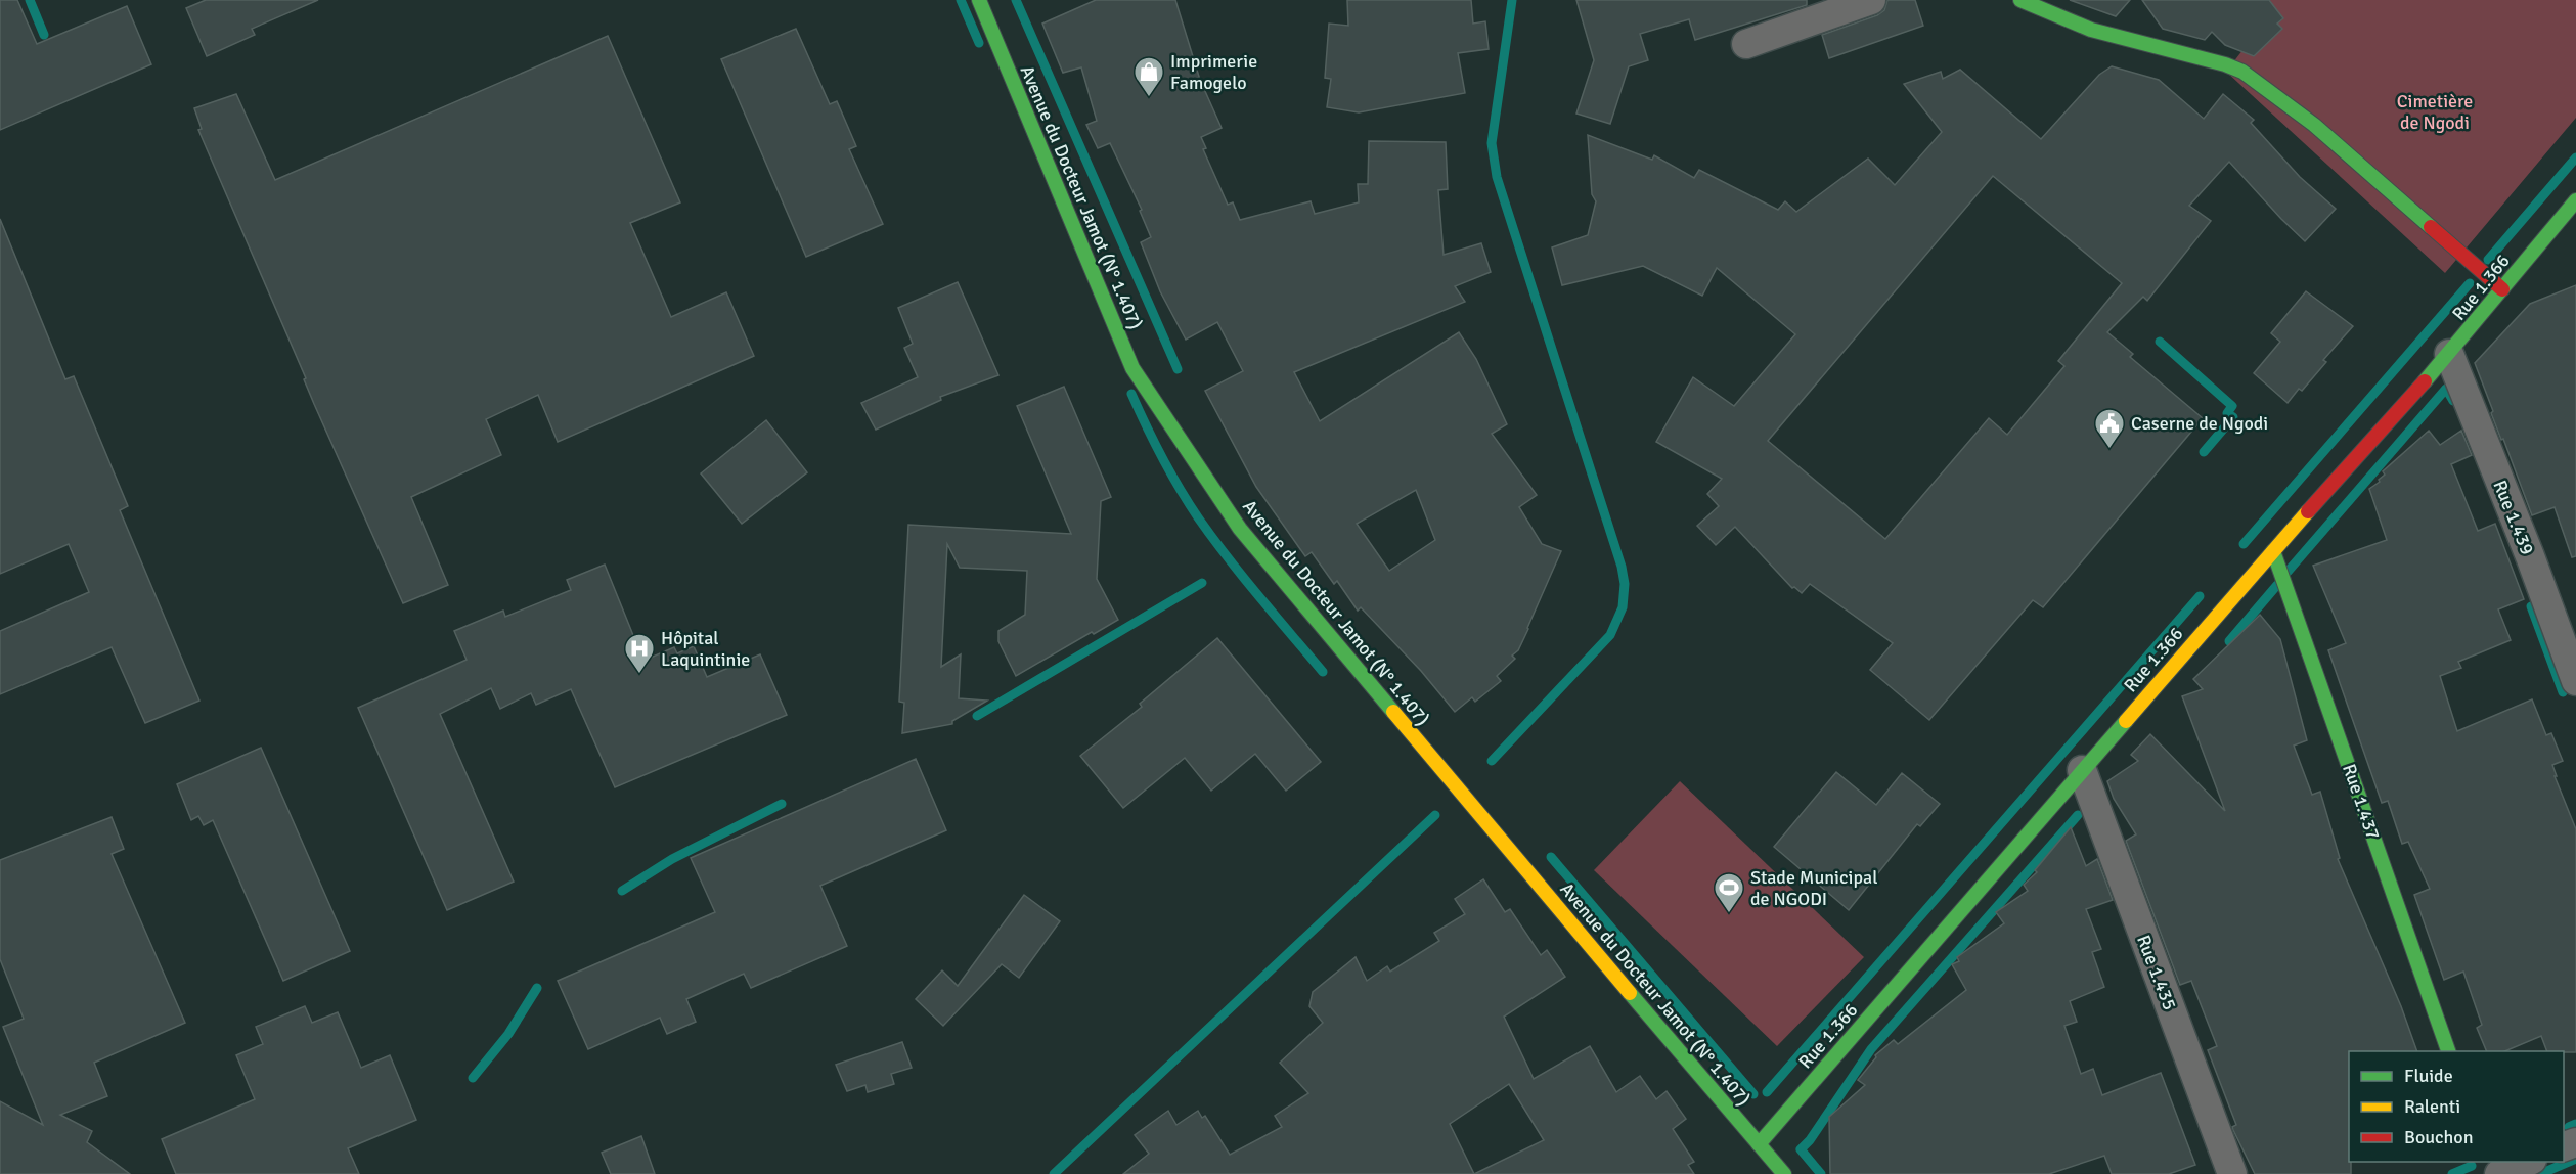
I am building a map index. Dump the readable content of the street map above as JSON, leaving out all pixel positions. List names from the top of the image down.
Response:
{
  "streets": {
    "street": [
      "Avenue du Docteur Jamot (N° 1.407)",
      "Rue 1.366",
      "Rue 1.439",
      "Rue 1.437",
      "Rue 1.435"
    ]
  },
  "crossings": [
    ["Avenue du Docteur Jamot (N° 1.407)", "Rue 1.366"],
    ["Rue 1.366", "Rue 1.439"],
    ["Rue 1.366", "Rue 1.437"],
    ["Rue 1.366", "Rue 1.435"]
  ],
  "parks": ["Cimetière de Ngodi"],
  "places": {
    "shop": ["Imprimerie Famogelo"],
    "public building": ["Caserne de Ngodi"],
    "hospital": ["Hôpital Laquintinie"],
    "sports": ["Stade Municipal de NGODI"]
  },
  "legend": ["Fluide", "Ralenti", "Bouchon"]
}
